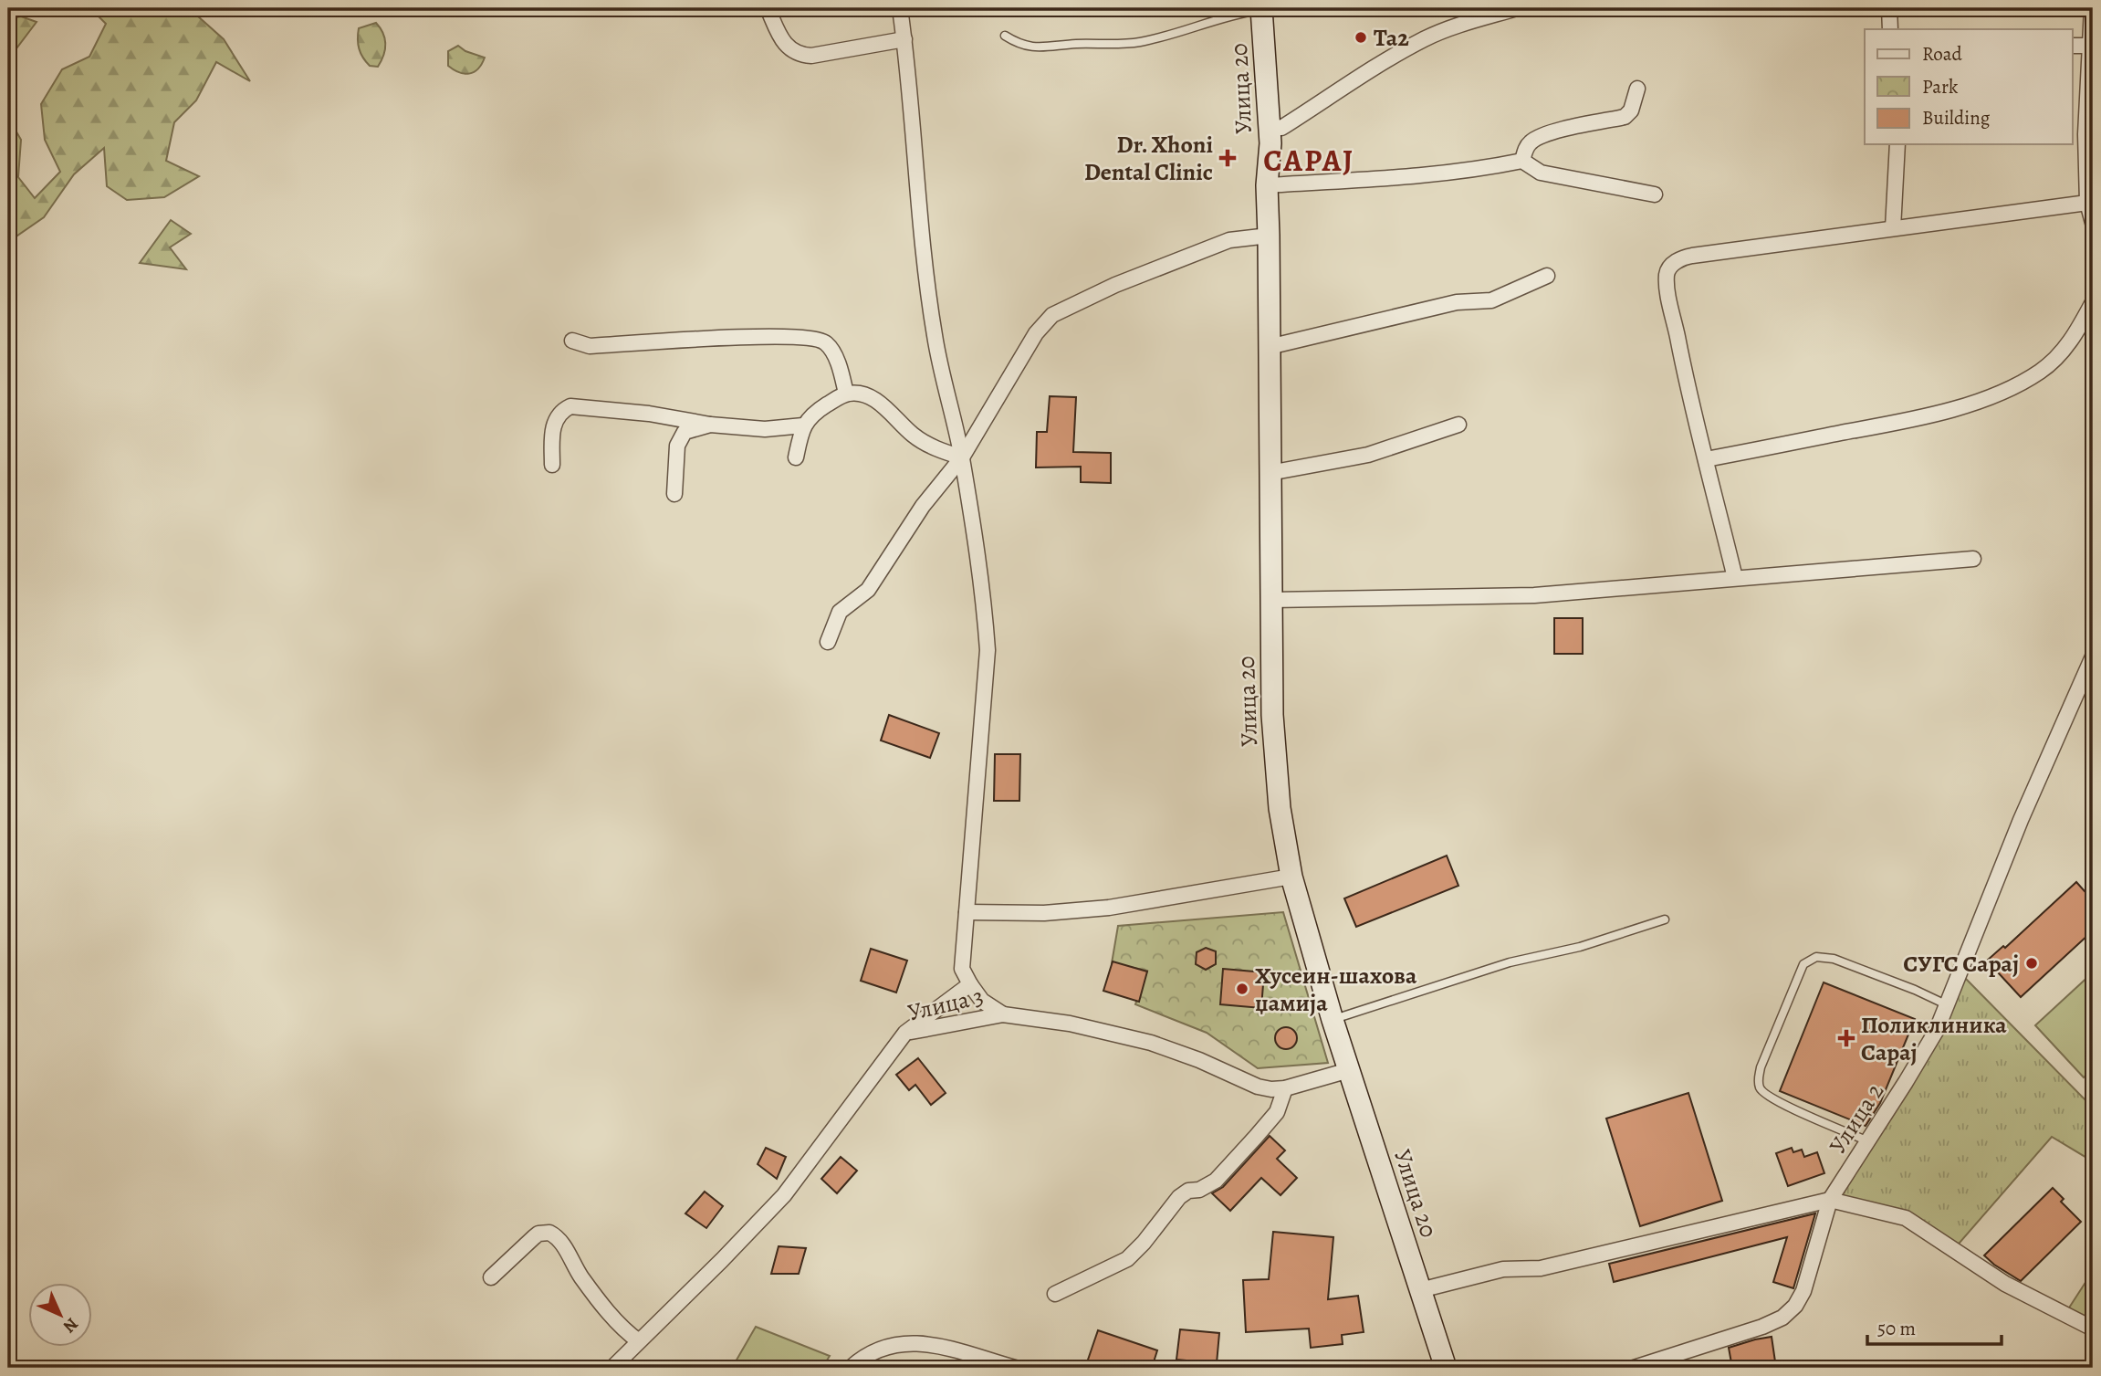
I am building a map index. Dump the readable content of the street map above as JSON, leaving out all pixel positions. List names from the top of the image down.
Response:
{
  "streets": {
    "street": ["Улица 20", "Улица 3", "Улица 2"]
  },
  "crossings": [
    ["Улица 20", "Улица 3"]
  ],
  "districts": ["САРАЈ"],
  "places": {
    "other": ["Ta2", "СУГС Сарај", "Хусеин-шахова џамија"],
    "health": ["Dr. Xhoni Dental Clinic", "Поликлиника Сарај"]
  },
  "legend": ["Road", "Park", "Building"],
  "scale_bar": "50 m",
  "north": "bottom right"
}
